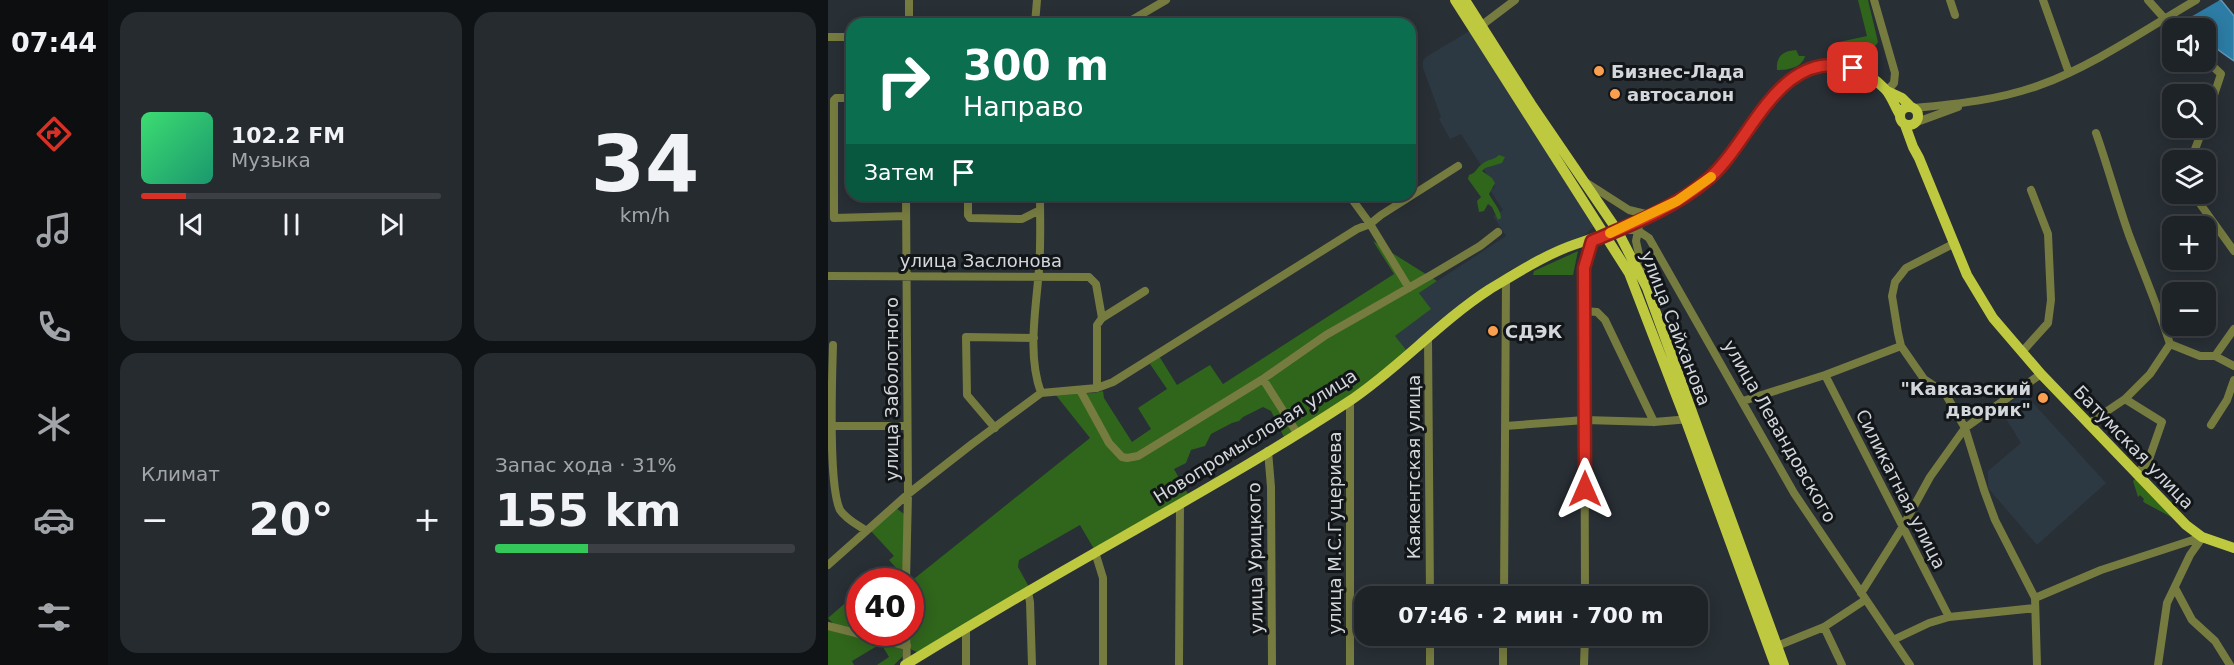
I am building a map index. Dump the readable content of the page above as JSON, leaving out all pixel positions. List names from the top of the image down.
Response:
{
  "streets": {
    "main road": ["улица Сайханова", "Новопромысловая улица", "Батумская улица"],
    "street": [
      "улица Заслонова",
      "улица Заболотного",
      "улица Левандовского",
      "Каякентская улица",
      "Силикатная улица",
      "улица М.С.Гуцериева",
      "улица Урицкого"
    ]
  },
  "crossings": [
    ["улица Заслонова", "улица Заболотного"],
    ["улица Сайханова", "Новопромысловая улица"],
    ["Новопромысловая улица", "Каякентская улица"],
    ["Новопромысловая улица", "улица М.С.Гуцериева"],
    ["Новопромысловая улица", "улица Урицкого"]
  ],
  "places": [
    "Бизнес-Лада",
    "автосалон",
    "СДЭК",
    "\"Кавказский дворик\""
  ],
  "page": {
    "tabs": "07:44",
    "tile": [
      ["34", "km/h"],
      "Климат",
      ["Запас хода · 31%", "155 km"]
    ],
    "map_buttons": ["+", "−"],
    "turn": ["300 m", "Направо"],
    "song": ["102.2 FM", "Музыка"],
    "then": "Затем",
    "heat": ["−", "20°", "+"],
    "limit": "40",
    "trip": "07:46 · 2 мин · 700 m"
  }
}
